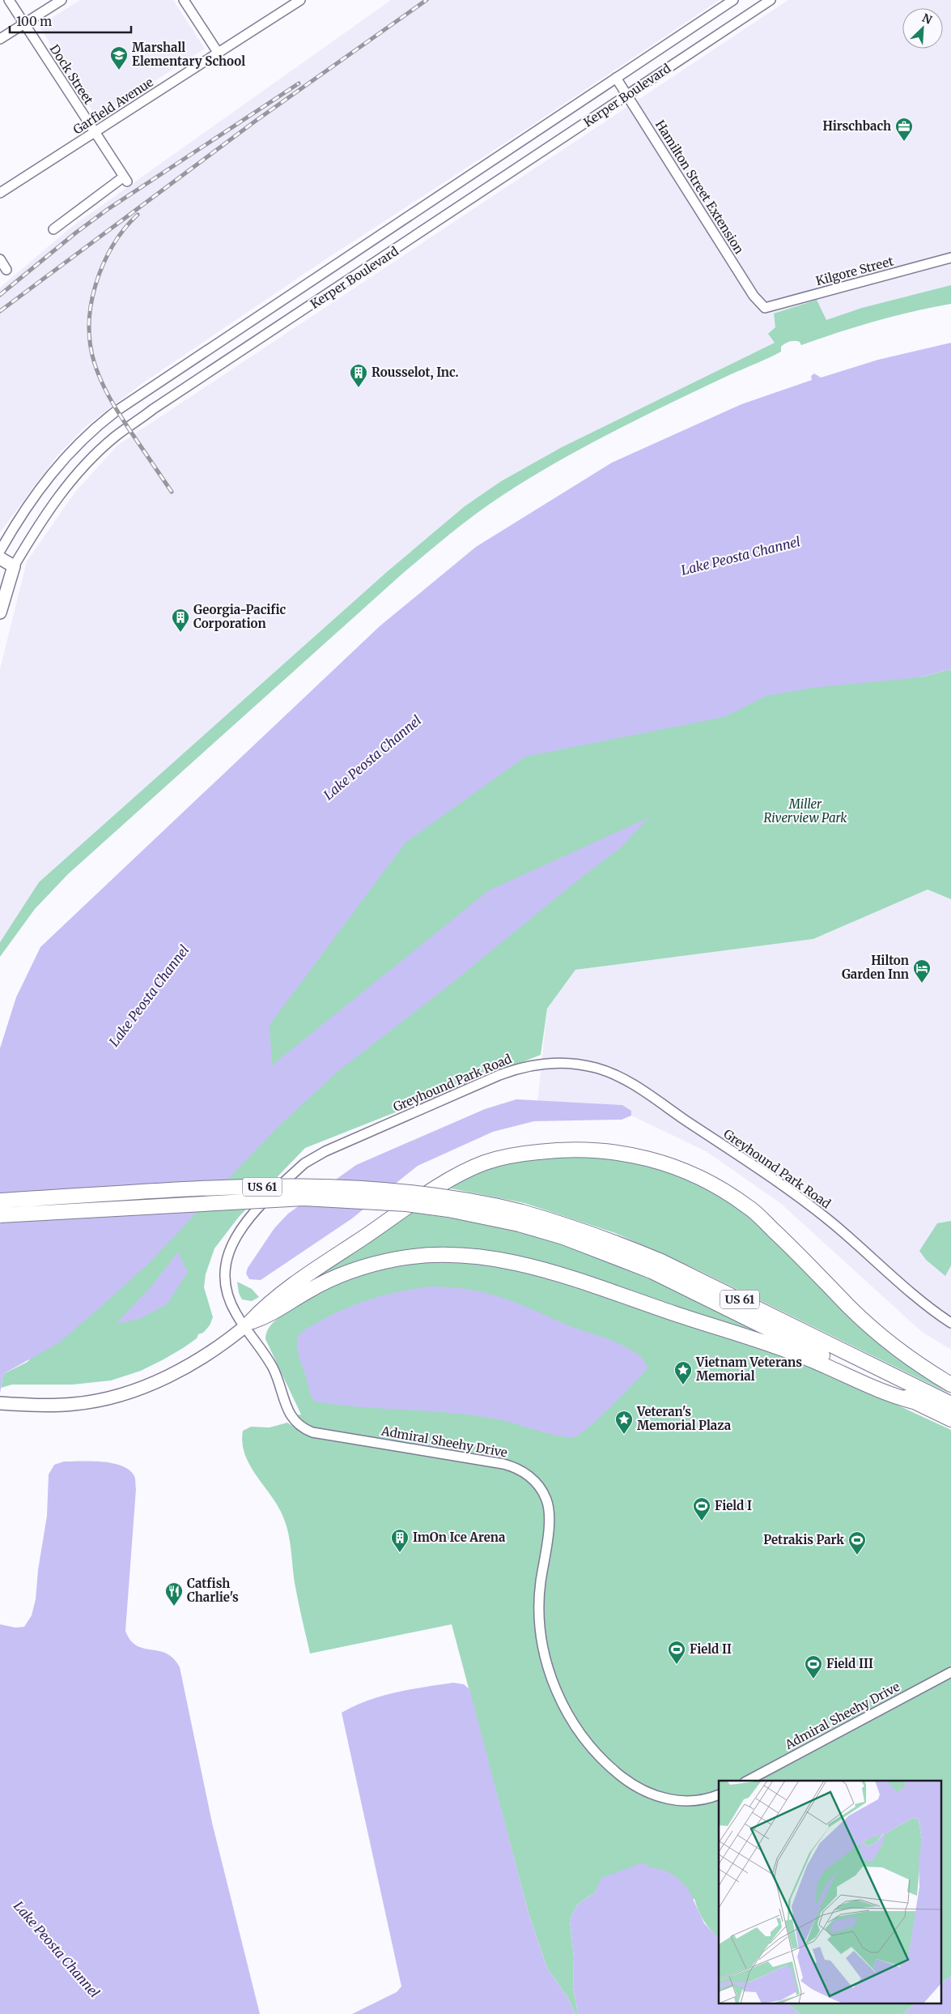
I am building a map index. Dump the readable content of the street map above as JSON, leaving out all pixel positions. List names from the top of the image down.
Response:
{
  "streets": {
    "highway": ["US 61"],
    "main road": ["Kerper Boulevard"],
    "street": [
      "Dock Street",
      "Garfield Avenue",
      "Hamilton Street Extension",
      "Kilgore Street",
      "Greyhound Park Road",
      "Admiral Sheehy Drive"
    ]
  },
  "crossings": [
    ["Dock Street", "Garfield Avenue"],
    ["Kerper Boulevard", "Hamilton Street Extension"],
    ["Hamilton Street Extension", "Kilgore Street"],
    ["Greyhound Park Road", "Admiral Sheehy Drive"]
  ],
  "water": ["Lake Peosta Channel"],
  "parks": ["Miller Riverview Park"],
  "places": {
    "school or university": ["Marshall Elementary School"],
    "office": ["Hirschbach"],
    "building": ["Rousselot, Inc.", "Georgia-Pacific Corporation", "ImOn Ice Arena"],
    "hotel": ["Hilton Garden Inn"],
    "place": ["Vietnam Veterans Memorial", "Veteran's Memorial Plaza"],
    "sports": [
      "Field I",
      "Petrakis Park",
      "Field II",
      "Field III"
    ],
    "restaurant": ["Catfish Charlie's"]
  },
  "scale_bar": "100 m",
  "north": "top right"
}
